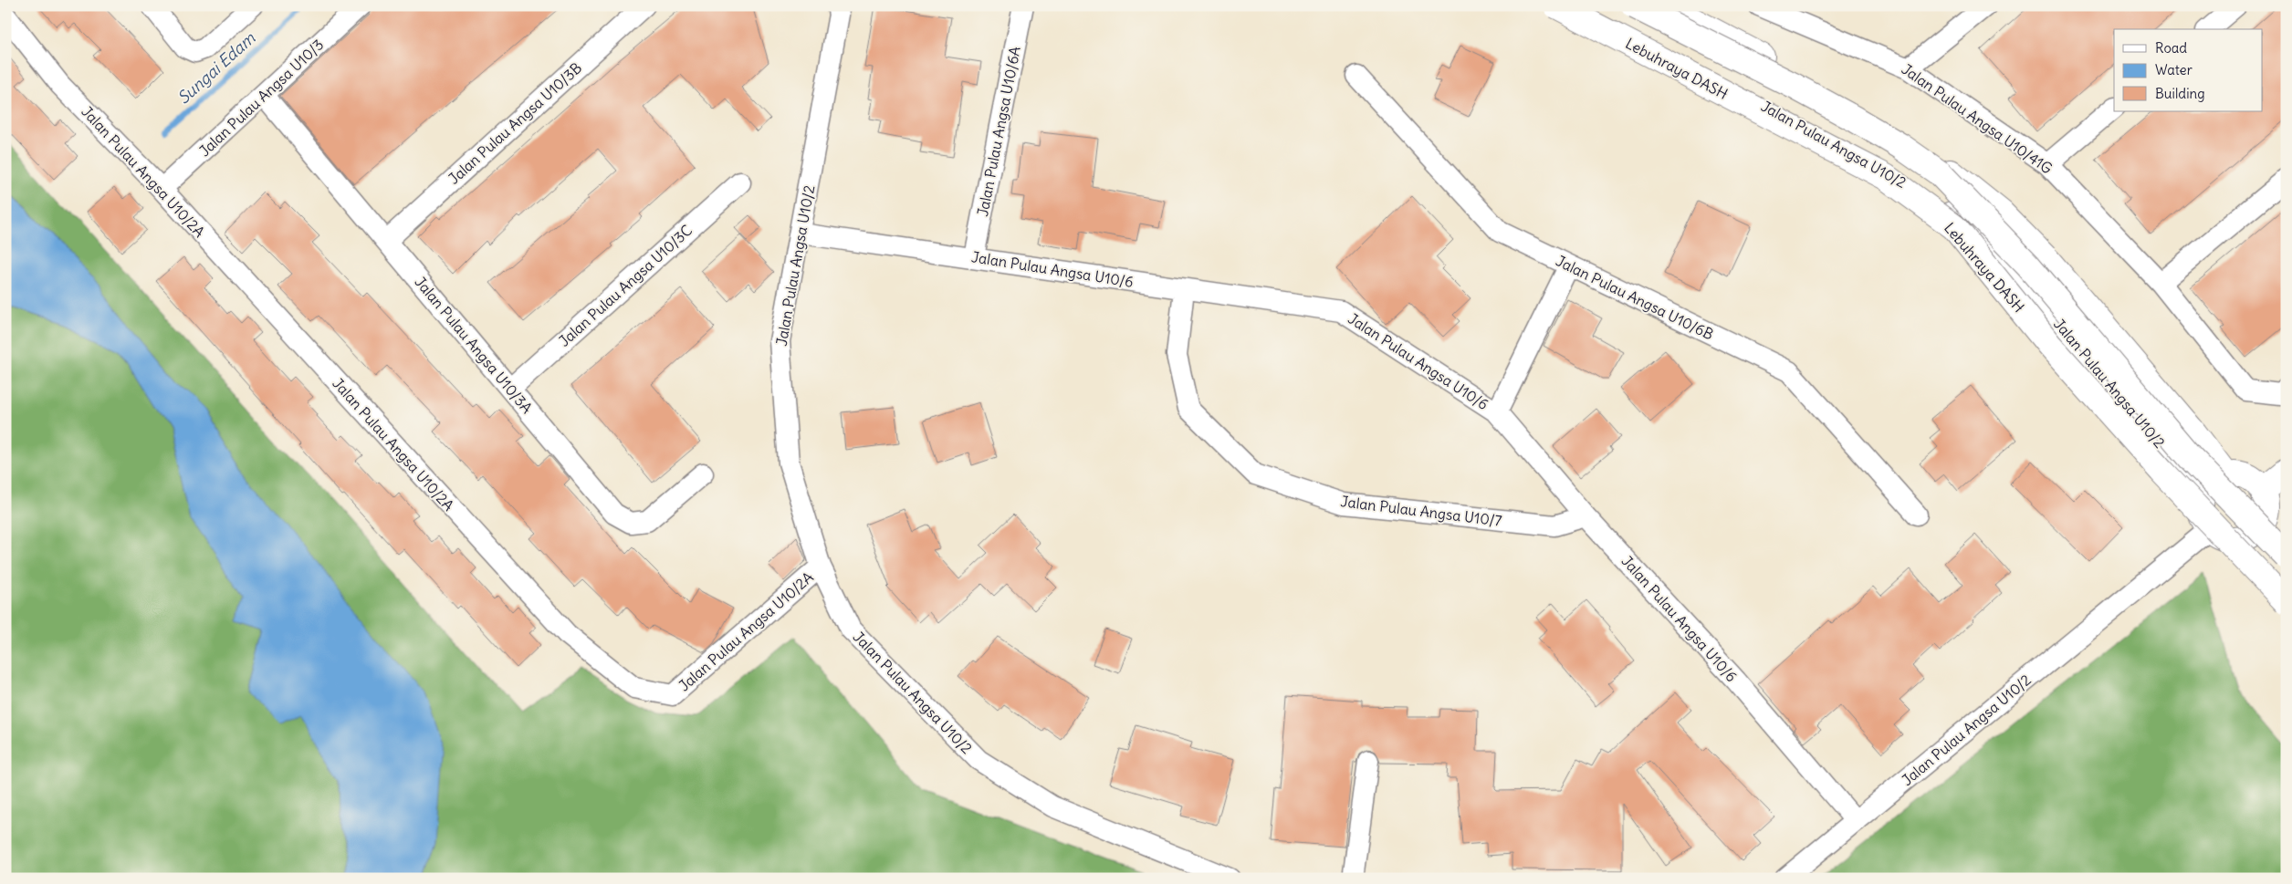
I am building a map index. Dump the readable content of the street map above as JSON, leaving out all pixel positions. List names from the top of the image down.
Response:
{
  "streets": {
    "main road": ["Lebuhraya DASH", "Jalan Pulau Angsa U10/2"],
    "street": [
      "Jalan Pulau Angsa U10/3",
      "Jalan Pulau Angsa U10/41G",
      "Jalan Pulau Angsa U10/3B",
      "Jalan Pulau Angsa U10/6A",
      "Jalan Pulau Angsa U10/2A",
      "Jalan Pulau Angsa U10/6",
      "Jalan Pulau Angsa U10/3C",
      "Jalan Pulau Angsa U10/6B",
      "Jalan Pulau Angsa U10/3A",
      "Jalan Pulau Angsa U10/7"
    ]
  },
  "crossings": [
    ["Jalan Pulau Angsa U10/3", "Jalan Pulau Angsa U10/2A"],
    ["Jalan Pulau Angsa U10/3", "Jalan Pulau Angsa U10/3A"],
    ["Jalan Pulau Angsa U10/3B", "Jalan Pulau Angsa U10/3A"],
    ["Jalan Pulau Angsa U10/6A", "Jalan Pulau Angsa U10/6"],
    ["Jalan Pulau Angsa U10/2", "Jalan Pulau Angsa U10/2A"],
    ["Jalan Pulau Angsa U10/2", "Jalan Pulau Angsa U10/6"],
    ["Jalan Pulau Angsa U10/6", "Jalan Pulau Angsa U10/7"],
    ["Jalan Pulau Angsa U10/3C", "Jalan Pulau Angsa U10/3A"]
  ],
  "water": ["Sungai Edam"],
  "legend": ["Road", "Water", "Building"]
}
